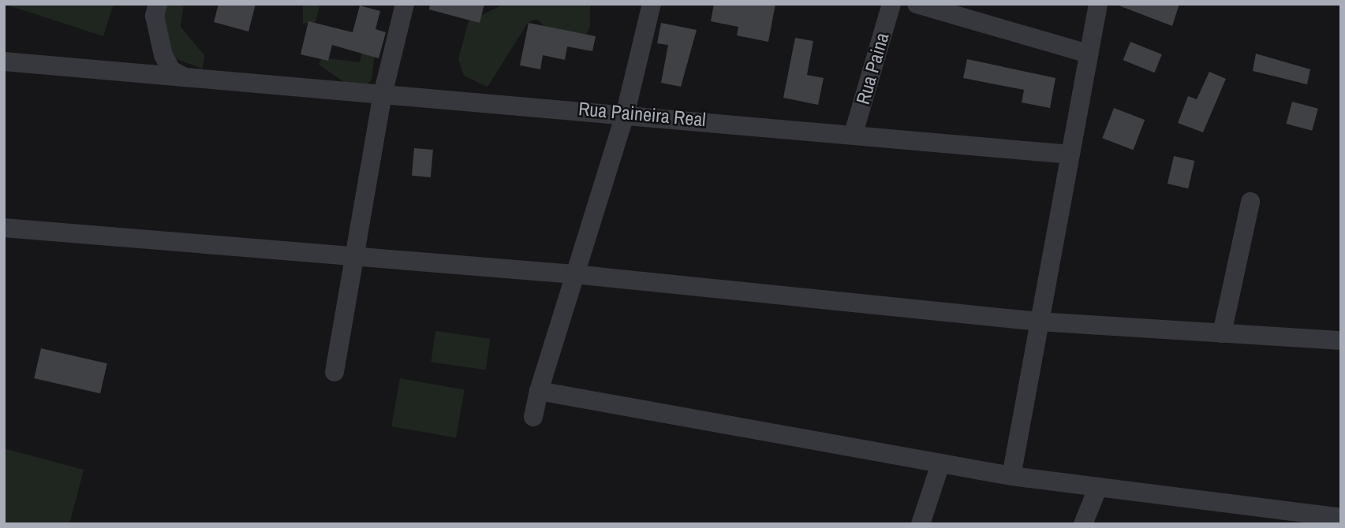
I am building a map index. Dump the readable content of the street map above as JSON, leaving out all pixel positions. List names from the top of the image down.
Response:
{
  "streets": {
    "street": ["Rua Paina", "Rua Paineira Real"]
  },
  "crossings": [
    ["Rua Paina", "Rua Paineira Real"]
  ]
}
